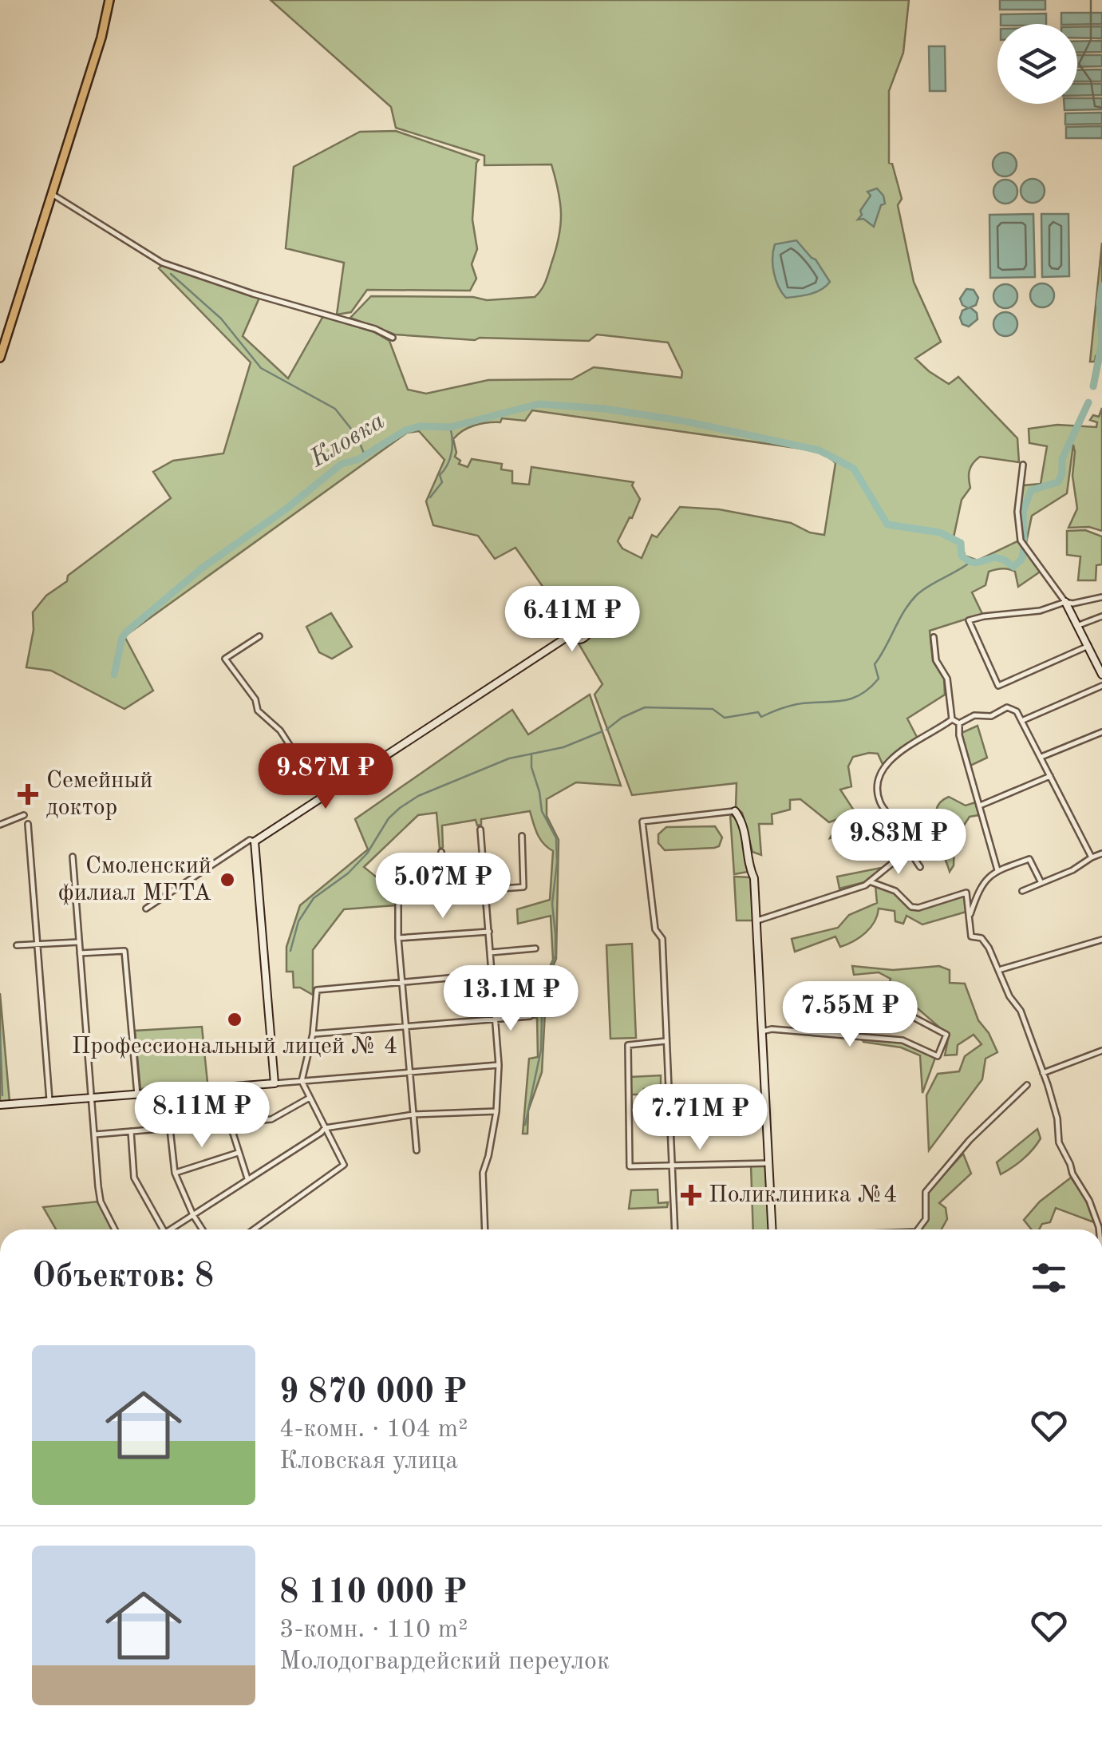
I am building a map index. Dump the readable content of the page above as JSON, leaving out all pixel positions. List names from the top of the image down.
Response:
{
  "water": ["Кловка"],
  "places": {
    "health": ["Семейный доктор", "Поликлиника №4"],
    "other": ["Смоленский филиал МГТА", "Профессиональный лицей № 4"]
  },
  "page": {
    "price": [
      "6.41M ₽",
      "9.87M ₽",
      "9.83M ₽",
      "5.07M ₽",
      "13.1M ₽",
      "7.55M ₽",
      "8.11M ₽",
      "7.71M ₽"
    ],
    "heading": "Объектов: 8",
    "list": [
      {
        "name": "9 870 000 ₽",
        "note": "4-комн. · 104 m² · Кловская улица"
      },
      {
        "name": "8 110 000 ₽",
        "note": "3-комн. · 110 m² · Молодогвардейский переулок"
      }
    ]
  }
}
